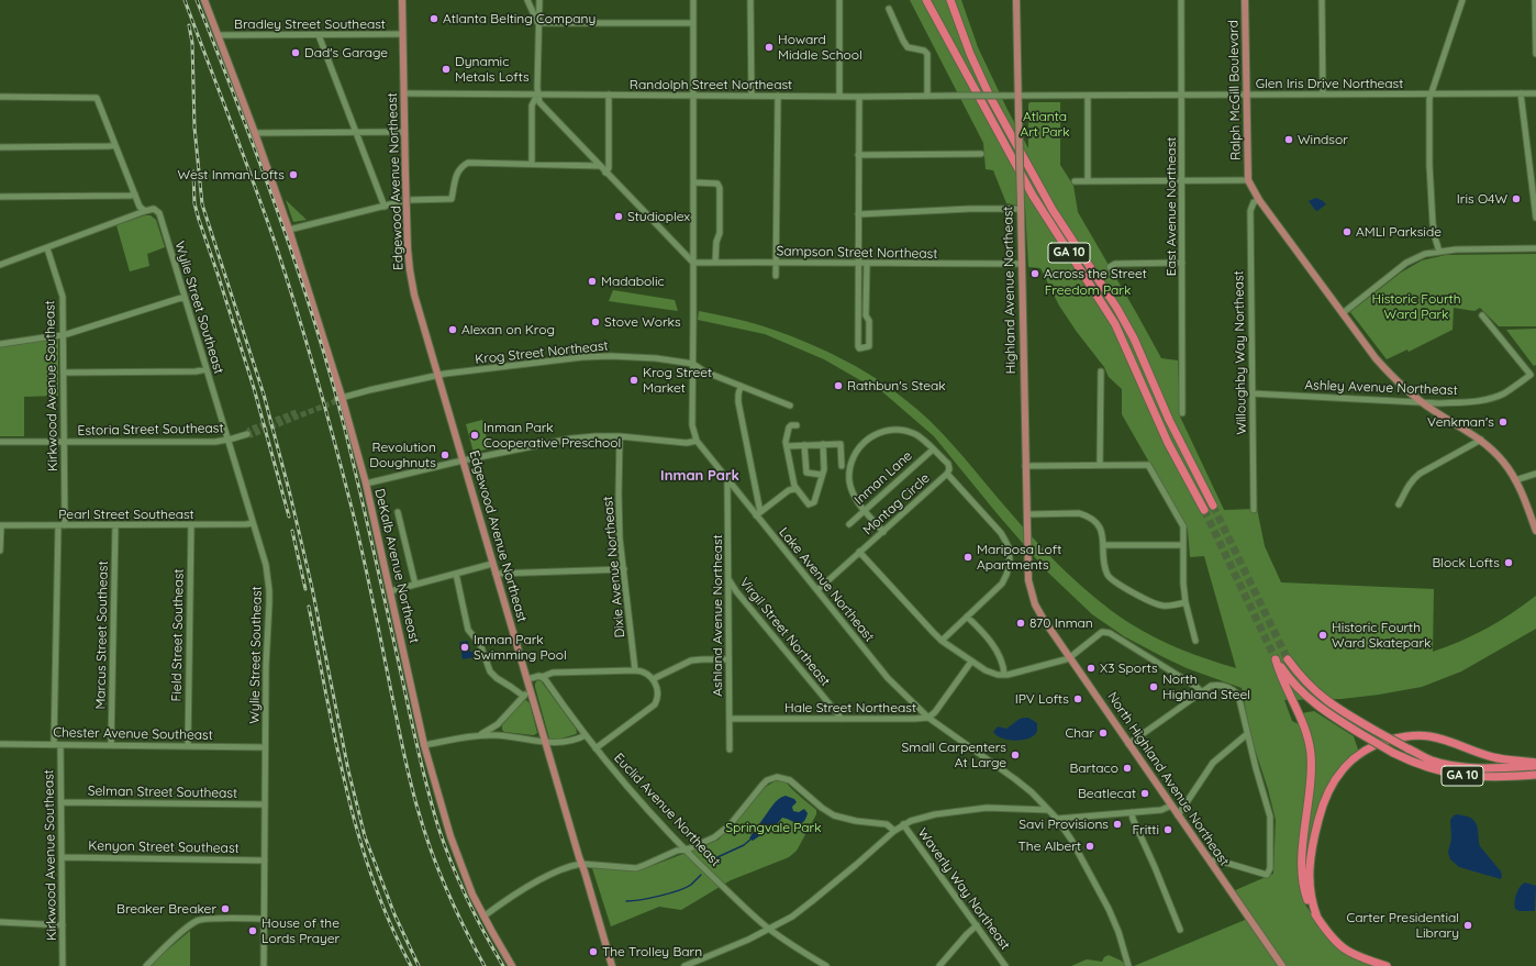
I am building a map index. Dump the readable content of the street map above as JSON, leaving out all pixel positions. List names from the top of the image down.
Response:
{
  "streets": {
    "highway": ["GA 10"],
    "main road": [
      "Ralph McGill Boulevard",
      "Edgewood Avenue Northeast",
      "Highland Avenue Northeast",
      "DeKalb Avenue Northeast",
      "North Highland Avenue Northeast"
    ],
    "street": [
      "Bradley Street Southeast",
      "Glen Iris Drive Northeast",
      "Randolph Street Northeast",
      "East Avenue Northeast",
      "Sampson Street Northeast",
      "Wylie Street Southeast",
      "Krog Street Northeast",
      "Willoughby Way Northeast",
      "Kirkwood Avenue Southeast",
      "Ashley Avenue Northeast",
      "Estoria Street Southeast",
      "Inman Lane",
      "Montag Circle",
      "Pearl Street Southeast",
      "Dixie Avenue Northeast",
      "Lake Avenue Northeast",
      "Ashland Avenue Northeast",
      "Virgil Street Northeast",
      "Marcus Street Southeast",
      "Field Street Southeast",
      "Hale Street Northeast",
      "Chester Avenue Southeast",
      "Selman Street Southeast",
      "Euclid Avenue Northeast",
      "Kenyon Street Southeast",
      "Waverly Way Northeast"
    ]
  },
  "crossings": [
    ["Bradley Street Southeast", "Edgewood Avenue Northeast"],
    ["Bradley Street Southeast", "DeKalb Avenue Northeast"],
    ["Glen Iris Drive Northeast", "Randolph Street Northeast"],
    ["Glen Iris Drive Northeast", "Ralph McGill Boulevard"],
    ["Glen Iris Drive Northeast", "East Avenue Northeast"],
    ["Glen Iris Drive Northeast", "Highland Avenue Northeast"],
    ["Randolph Street Northeast", "Edgewood Avenue Northeast"],
    ["Randolph Street Northeast", "Highland Avenue Northeast"],
    ["Randolph Street Northeast", "Lake Avenue Northeast"],
    ["Edgewood Avenue Northeast", "Krog Street Northeast"],
    ["Sampson Street Northeast", "Highland Avenue Northeast"],
    ["Sampson Street Northeast", "Lake Avenue Northeast"],
    ["Highland Avenue Northeast", "North Highland Avenue Northeast"],
    ["Wylie Street Southeast", "Estoria Street Southeast"],
    ["Wylie Street Southeast", "Pearl Street Southeast"],
    ["Wylie Street Southeast", "Chester Avenue Southeast"],
    ["Wylie Street Southeast", "Selman Street Southeast"],
    ["Wylie Street Southeast", "Kenyon Street Southeast"],
    ["Krog Street Northeast", "DeKalb Avenue Northeast"],
    ["Krog Street Northeast", "Lake Avenue Northeast"],
    ["Willoughby Way Northeast", "Ashley Avenue Northeast"],
    ["Kirkwood Avenue Southeast", "Estoria Street Southeast"],
    ["Kirkwood Avenue Southeast", "Pearl Street Southeast"],
    ["Kirkwood Avenue Southeast", "Chester Avenue Southeast"],
    ["Kirkwood Avenue Southeast", "Selman Street Southeast"],
    ["Kirkwood Avenue Southeast", "Kenyon Street Southeast"],
    ["Montag Circle", "Lake Avenue Northeast"],
    ["Pearl Street Southeast", "Marcus Street Southeast"],
    ["Pearl Street Southeast", "Field Street Southeast"],
    ["Lake Avenue Northeast", "Ashland Avenue Northeast"],
    ["Lake Avenue Northeast", "Hale Street Northeast"],
    ["Ashland Avenue Northeast", "Virgil Street Northeast"],
    ["Ashland Avenue Northeast", "Hale Street Northeast"],
    ["Virgil Street Northeast", "Hale Street Northeast"],
    ["Marcus Street Southeast", "Chester Avenue Southeast"],
    ["Field Street Southeast", "Chester Avenue Southeast"]
  ],
  "districts": ["Inman Park"],
  "parks": [
    "Atlanta Art Park",
    "Freedom Park",
    "Historic Fourth Ward Park",
    "Springvale Park"
  ],
  "places": [
    "Atlanta Belting Company",
    "Howard Middle School",
    "Dad's Garage",
    "Dynamic Metals Lofts",
    "Windsor",
    "West Inman Lofts",
    "Iris O4W",
    "Studioplex",
    "AMLI Parkside",
    "Across the Street",
    "Madabolic",
    "Stove Works",
    "Alexan on Krog",
    "Krog Street Market",
    "Rathbun's Steak",
    "Venkman's",
    "Inman Park Cooperative Preschool",
    "Revolution Doughnuts",
    "Mariposa Loft Apartments",
    "Block Lofts",
    "870 Inman",
    "Historic Fourth Ward Skatepark",
    "Inman Park Swimming Pool",
    "X3 Sports",
    "North Highland Steel",
    "IPV Lofts",
    "Char",
    "Small Carpenters At Large",
    "Bartaco",
    "Beatlecat",
    "Savi Provisions",
    "Fritti",
    "The Albert",
    "Breaker Breaker",
    "Carter Presidential Library",
    "House of the Lords Prayer",
    "The Trolley Barn"
  ]
}
